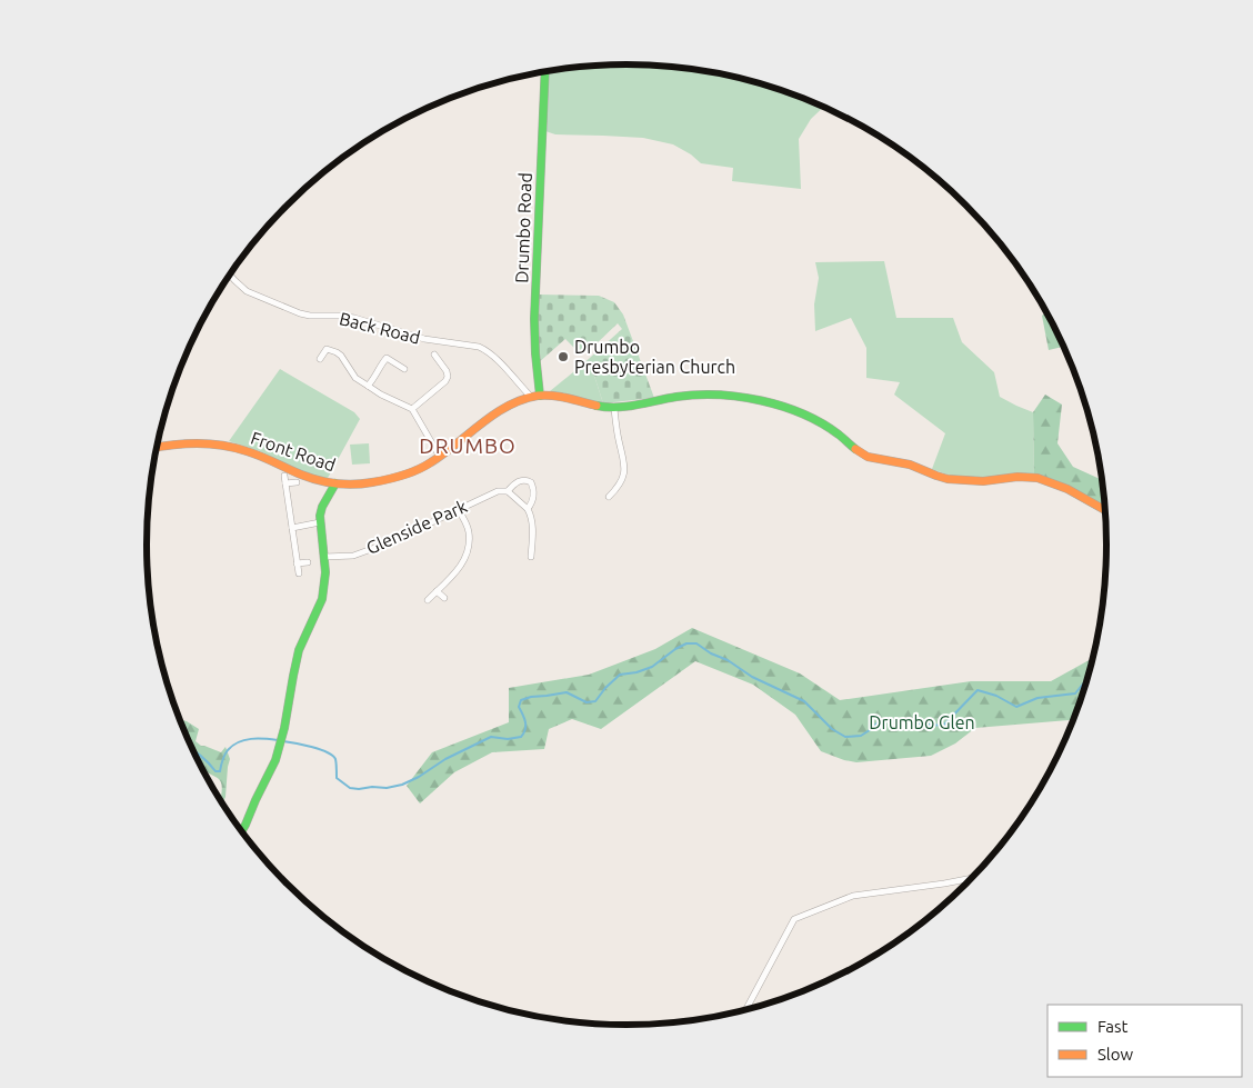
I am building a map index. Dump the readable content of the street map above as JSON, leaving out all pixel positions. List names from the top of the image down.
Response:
{
  "streets": {
    "street": [
      "Drumbo Road",
      "Back Road",
      "Front Road",
      "Glenside Park"
    ]
  },
  "crossings": [
    ["Drumbo Road", "Front Road"],
    ["Back Road", "Front Road"]
  ],
  "districts": ["DRUMBO"],
  "parks": ["Drumbo Glen"],
  "places": ["Drumbo Presbyterian Church"],
  "legend": ["Fast", "Slow"]
}
